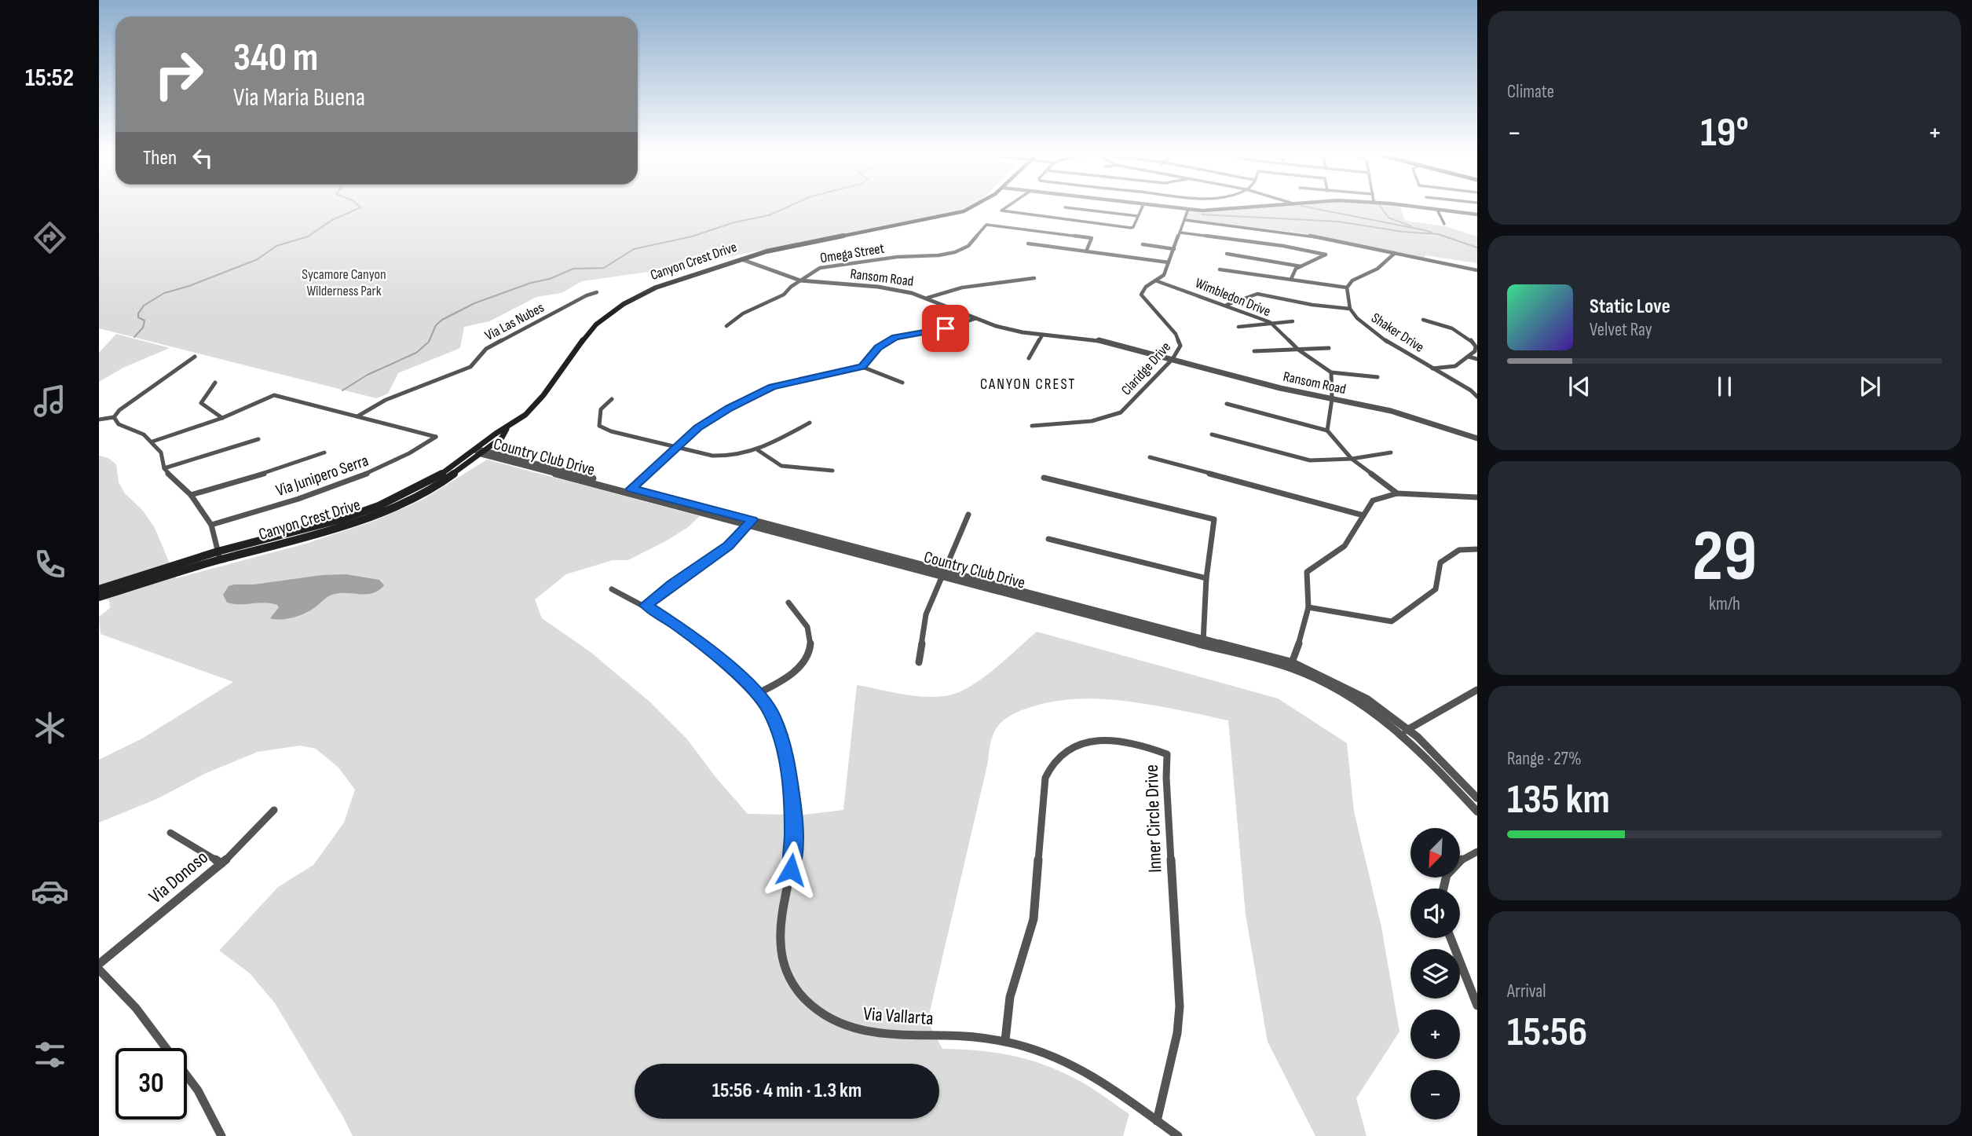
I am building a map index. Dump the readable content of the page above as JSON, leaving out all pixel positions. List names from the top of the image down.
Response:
{
  "streets": {
    "main road": ["Canyon Crest Drive"],
    "street": [
      "Omega Street",
      "Ransom Road",
      "Wimbledon Drive",
      "Via Las Nubes",
      "Shaker Drive",
      "Claridge Drive",
      "Country Club Drive",
      "Via Junipero Serra",
      "Inner Circle Drive",
      "Via Donoso",
      "Via Vallarta"
    ]
  },
  "crossings": [
    ["Omega Street", "Ransom Road"],
    ["Canyon Crest Drive", "Ransom Road"],
    ["Canyon Crest Drive", "Country Club Drive"],
    ["Ransom Road", "Claridge Drive"],
    ["Wimbledon Drive", "Claridge Drive"],
    ["Via Las Nubes", "Via Junipero Serra"],
    ["Inner Circle Drive", "Via Vallarta"]
  ],
  "districts": ["CANYON CREST"],
  "parks": ["Sycamore Canyon Wilderness Park"],
  "north": "bottom left",
  "page": {
    "tabs": "15:52",
    "tile": [
      "Climate",
      ["29", "km/h"],
      ["Range · 27%", "135 km"],
      ["Arrival", "15:56"]
    ],
    "turn": ["340 m", "Via Maria Buena"],
    "heat": ["−", "19°", "+"],
    "then": "Then",
    "song": ["Static Love", "Velvet Ray"],
    "map_buttons": ["+", "−"],
    "limit": "30",
    "trip": "15:56 · 4 min · 1.3 km"
  }
}
